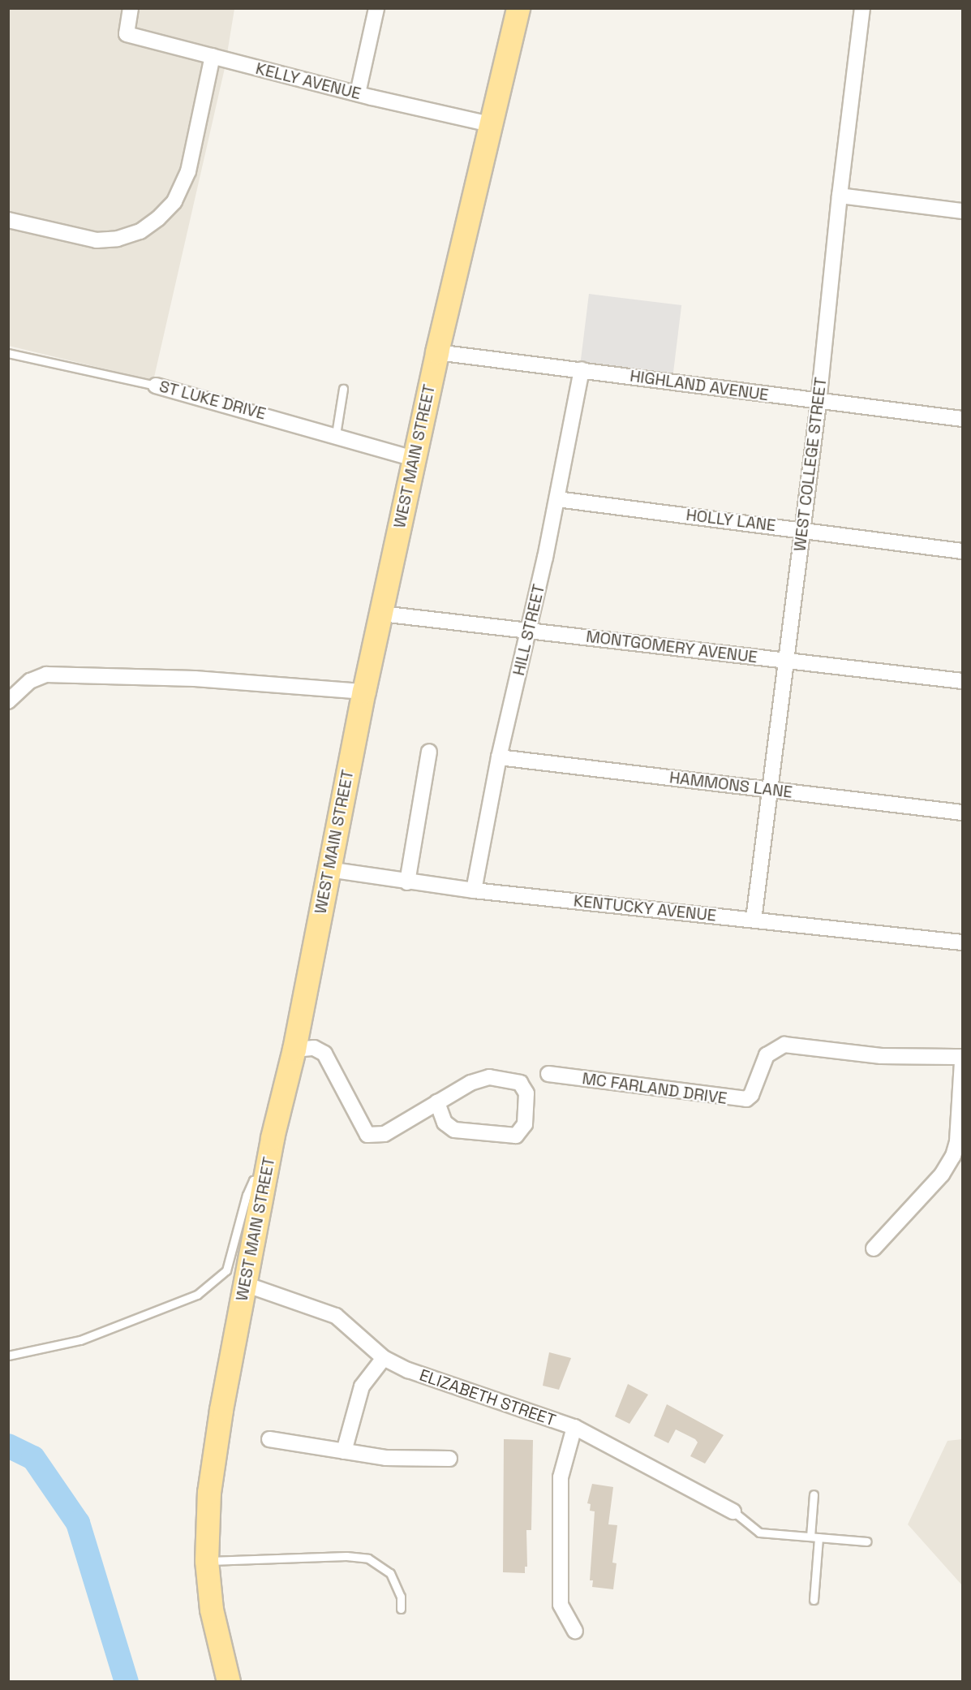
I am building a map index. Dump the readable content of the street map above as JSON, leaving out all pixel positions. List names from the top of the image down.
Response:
{
  "streets": {
    "main road": ["WEST MAIN STREET"],
    "street": [
      "KELLY AVENUE",
      "HIGHLAND AVENUE",
      "ST LUKE DRIVE",
      "WEST COLLEGE STREET",
      "HOLLY LANE",
      "HILL STREET",
      "MONTGOMERY AVENUE",
      "HAMMONS LANE",
      "KENTUCKY AVENUE",
      "MC FARLAND DRIVE",
      "ELIZABETH STREET"
    ]
  },
  "crossings": [
    ["KELLY AVENUE", "WEST MAIN STREET"],
    ["HIGHLAND AVENUE", "WEST MAIN STREET"],
    ["HIGHLAND AVENUE", "WEST COLLEGE STREET"],
    ["HIGHLAND AVENUE", "HILL STREET"],
    ["ST LUKE DRIVE", "WEST MAIN STREET"],
    ["WEST MAIN STREET", "MONTGOMERY AVENUE"],
    ["WEST MAIN STREET", "KENTUCKY AVENUE"],
    ["WEST MAIN STREET", "ELIZABETH STREET"],
    ["WEST COLLEGE STREET", "HOLLY LANE"],
    ["WEST COLLEGE STREET", "MONTGOMERY AVENUE"],
    ["WEST COLLEGE STREET", "HAMMONS LANE"],
    ["WEST COLLEGE STREET", "KENTUCKY AVENUE"],
    ["HOLLY LANE", "HILL STREET"],
    ["HILL STREET", "MONTGOMERY AVENUE"],
    ["HILL STREET", "HAMMONS LANE"],
    ["HILL STREET", "KENTUCKY AVENUE"]
  ]
}
